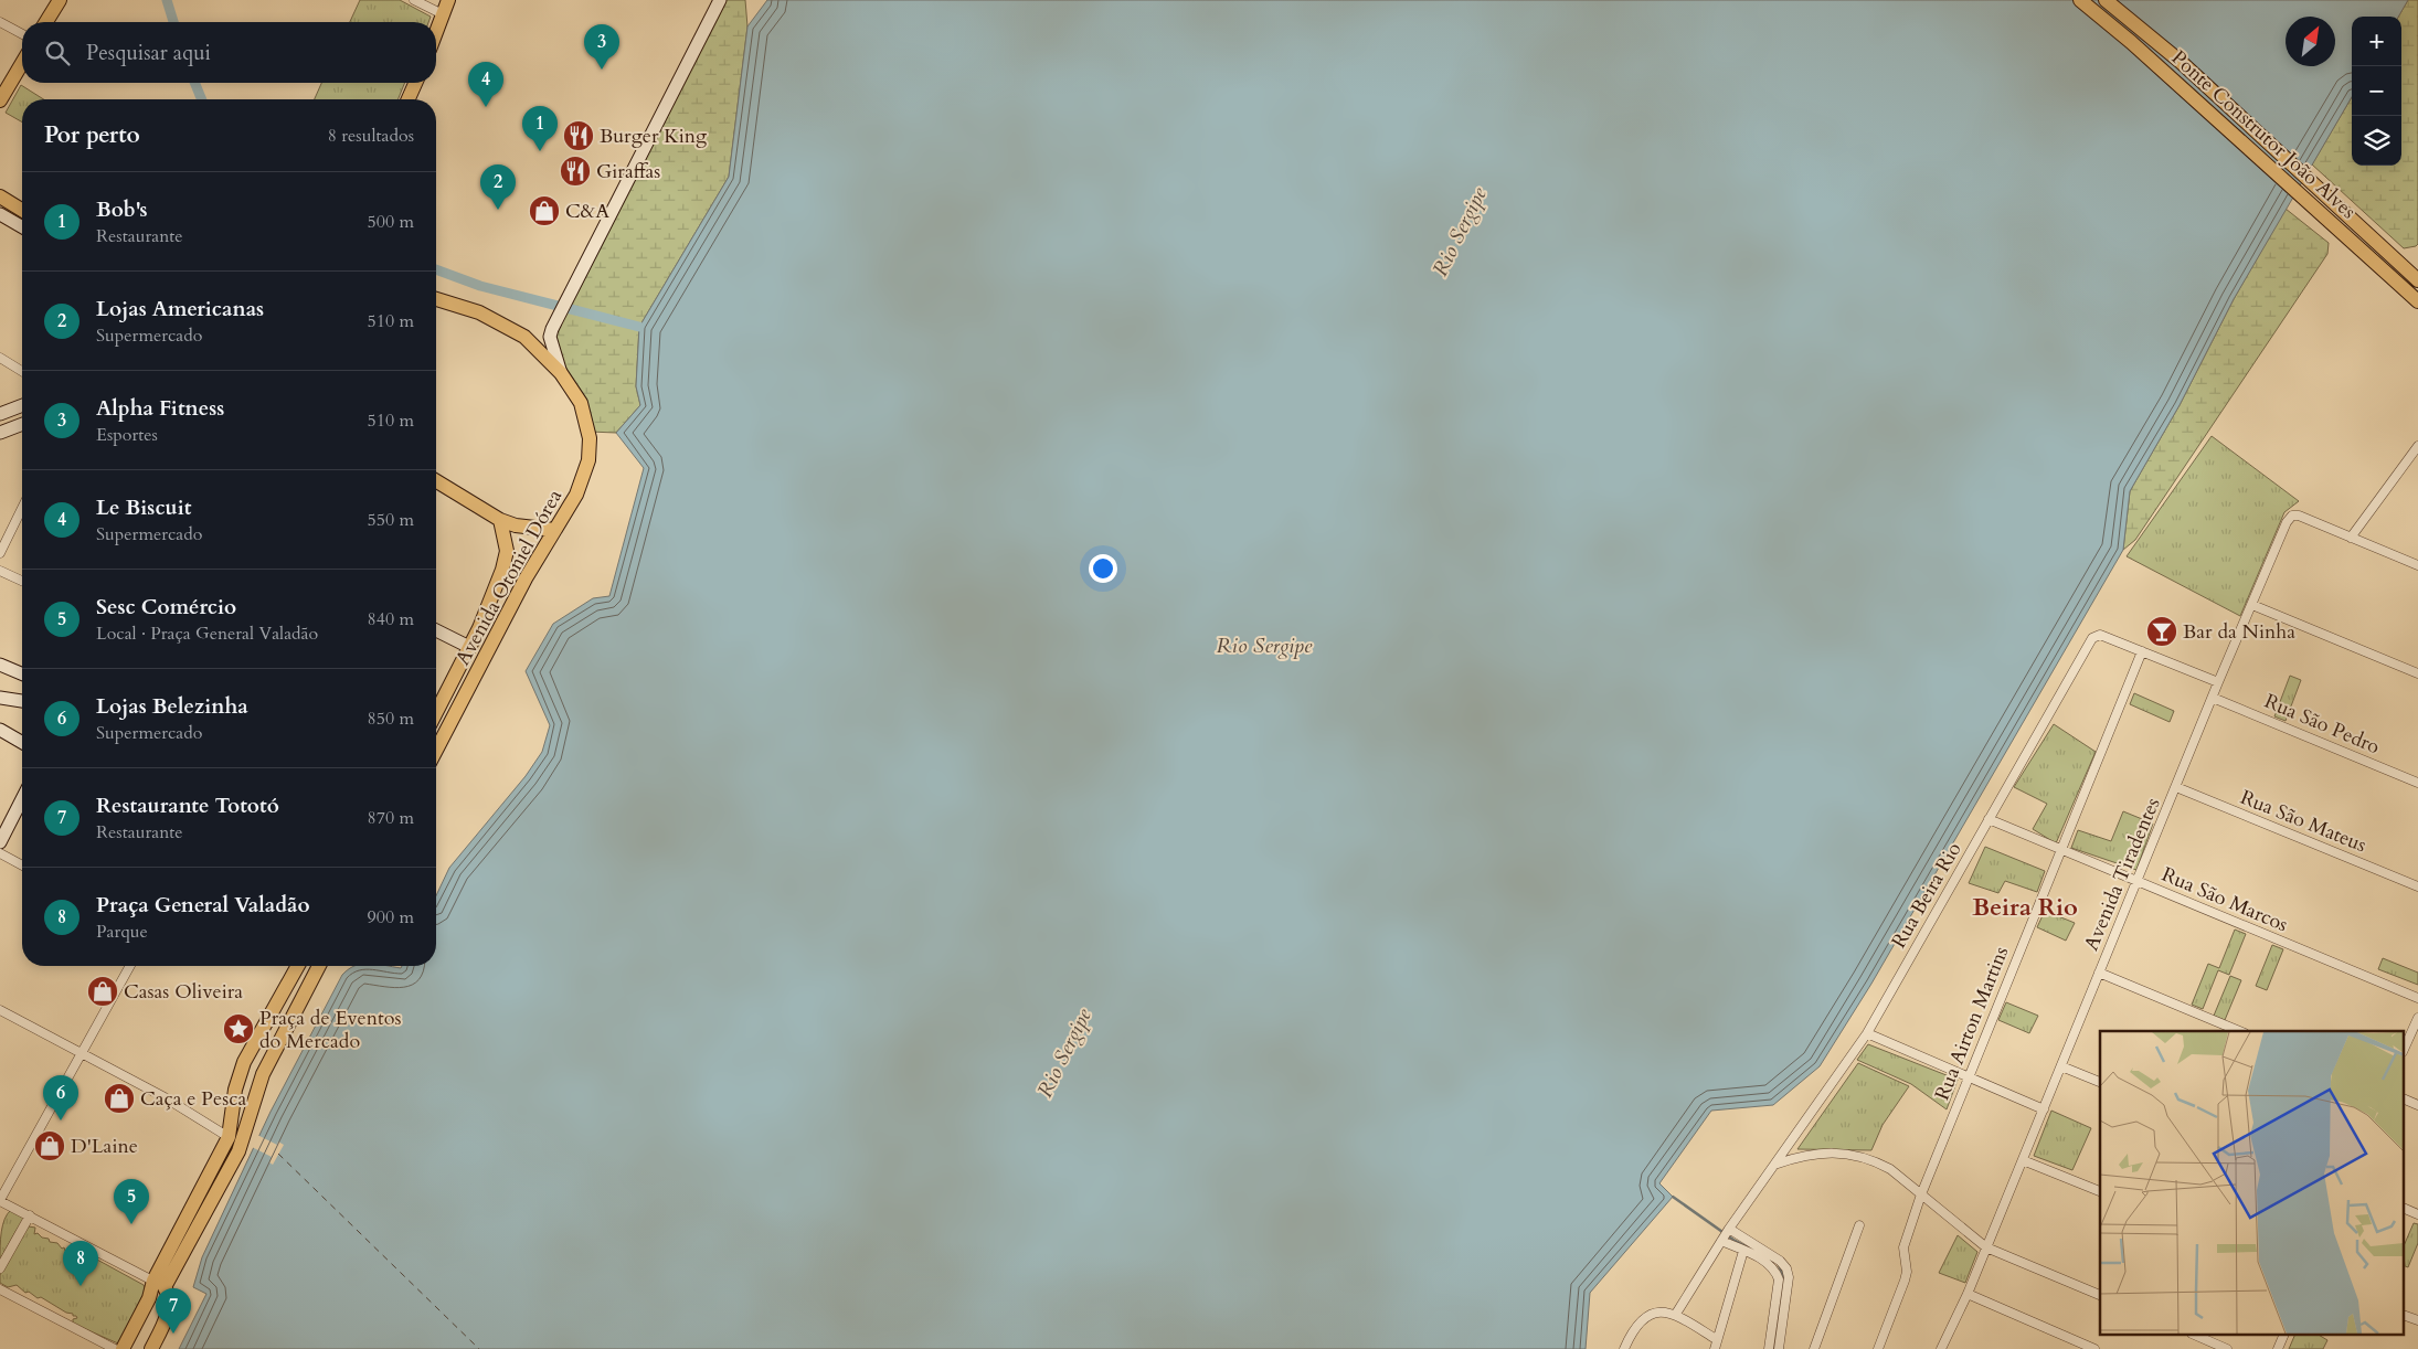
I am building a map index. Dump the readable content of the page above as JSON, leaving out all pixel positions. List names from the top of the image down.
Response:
{
  "streets": {
    "main road": ["Ponte Construtor João Alves", "Avenida Otoniel Dórea"],
    "street": [
      "Rua São Pedro",
      "Rua São Mateus",
      "Avenida Tiradentes",
      "Rua Beira Rio",
      "Rua São Marcos",
      "Rua Airton Martins"
    ]
  },
  "crossings": [
    ["Rua São Pedro", "Avenida Tiradentes"],
    ["Rua São Mateus", "Avenida Tiradentes"],
    ["Avenida Tiradentes", "Rua São Marcos"],
    ["Rua Beira Rio", "Rua São Marcos"],
    ["Rua Beira Rio", "Rua Airton Martins"],
    ["Rua São Marcos", "Rua Airton Martins"]
  ],
  "districts": ["Beira Rio"],
  "water": ["Rio Sergipe"],
  "places": {
    "restaurant": ["Burger King", "Giraffas"],
    "shop": [
      "C&A",
      "Casas Oliveira",
      "Caça e Pesca",
      "D'Laine"
    ],
    "bar": ["Bar da Ninha"],
    "place": ["Praça de Eventos do Mercado"]
  },
  "north": "top right",
  "page": {
    "map_buttons": ["+", "−"],
    "search": "Pesquisar aqui",
    "pins": [
      "3",
      "4",
      "1",
      "2",
      "6",
      "5",
      "8",
      "7"
    ],
    "heading": ["Por perto", "8 resultados"],
    "list": [
      {
        "mark": "1",
        "name": "Bob's",
        "note": "Restaurante",
        "value": "500 m"
      },
      {
        "mark": "2",
        "name": "Lojas Americanas",
        "note": "Supermercado",
        "value": "510 m"
      },
      {
        "mark": "3",
        "name": "Alpha Fitness",
        "note": "Esportes",
        "value": "510 m"
      },
      {
        "mark": "4",
        "name": "Le Biscuit",
        "note": "Supermercado",
        "value": "550 m"
      },
      {
        "mark": "5",
        "name": "Sesc Comércio",
        "note": "Local · Praça General Valadão",
        "value": "840 m"
      },
      {
        "mark": "6",
        "name": "Lojas Belezinha",
        "note": "Supermercado",
        "value": "850 m"
      },
      {
        "mark": "7",
        "name": "Restaurante Tototó",
        "note": "Restaurante",
        "value": "870 m"
      },
      {
        "mark": "8",
        "name": "Praça General Valadão",
        "note": "Parque",
        "value": "900 m"
      }
    ]
  }
}
